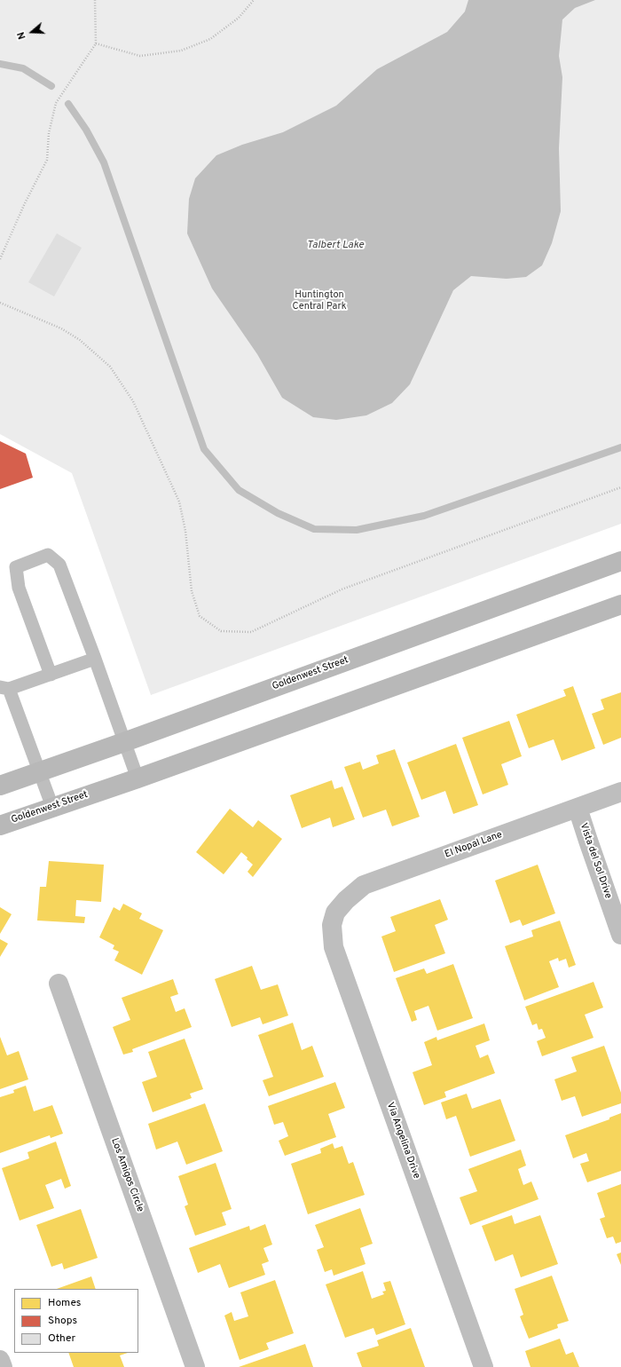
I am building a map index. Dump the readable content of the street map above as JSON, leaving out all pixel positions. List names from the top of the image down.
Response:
{
  "streets": {
    "main road": ["Goldenwest Street"],
    "street": [
      "El Nopal Lane",
      "Vista del Sol Drive",
      "Via Angelina Drive",
      "Los Amigos Circle"
    ]
  },
  "crossings": [
    ["El Nopal Lane", "Vista del Sol Drive"],
    ["El Nopal Lane", "Via Angelina Drive"]
  ],
  "water": ["Talbert Lake"],
  "parks": ["Huntington Central Park"],
  "legend": ["Homes", "Shops", "Other"],
  "north": "left"
}
